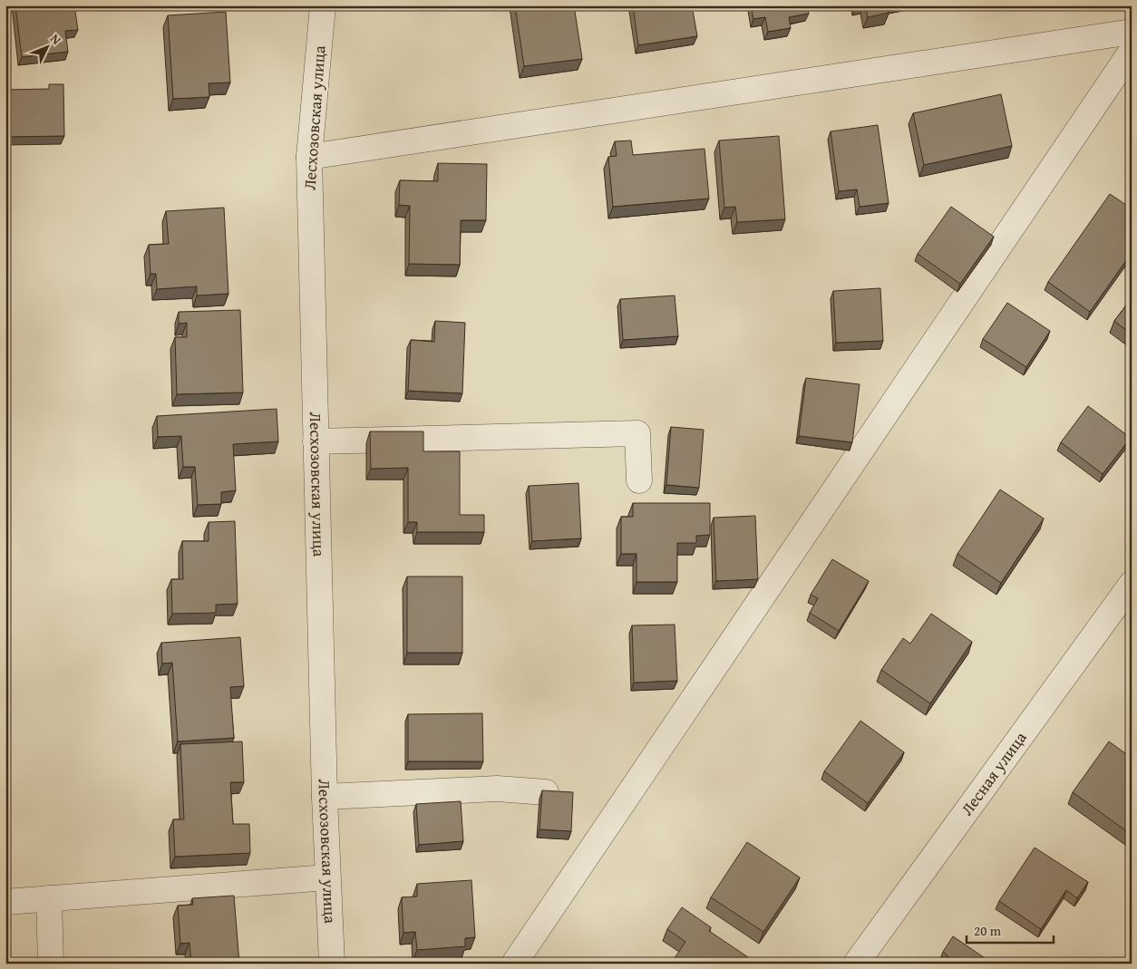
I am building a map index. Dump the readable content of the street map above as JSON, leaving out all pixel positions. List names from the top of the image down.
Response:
{
  "streets": {
    "street": ["Лесхозовская улица", "Лесная улица"]
  },
  "scale_bar": "20 m",
  "north": "top right"
}
